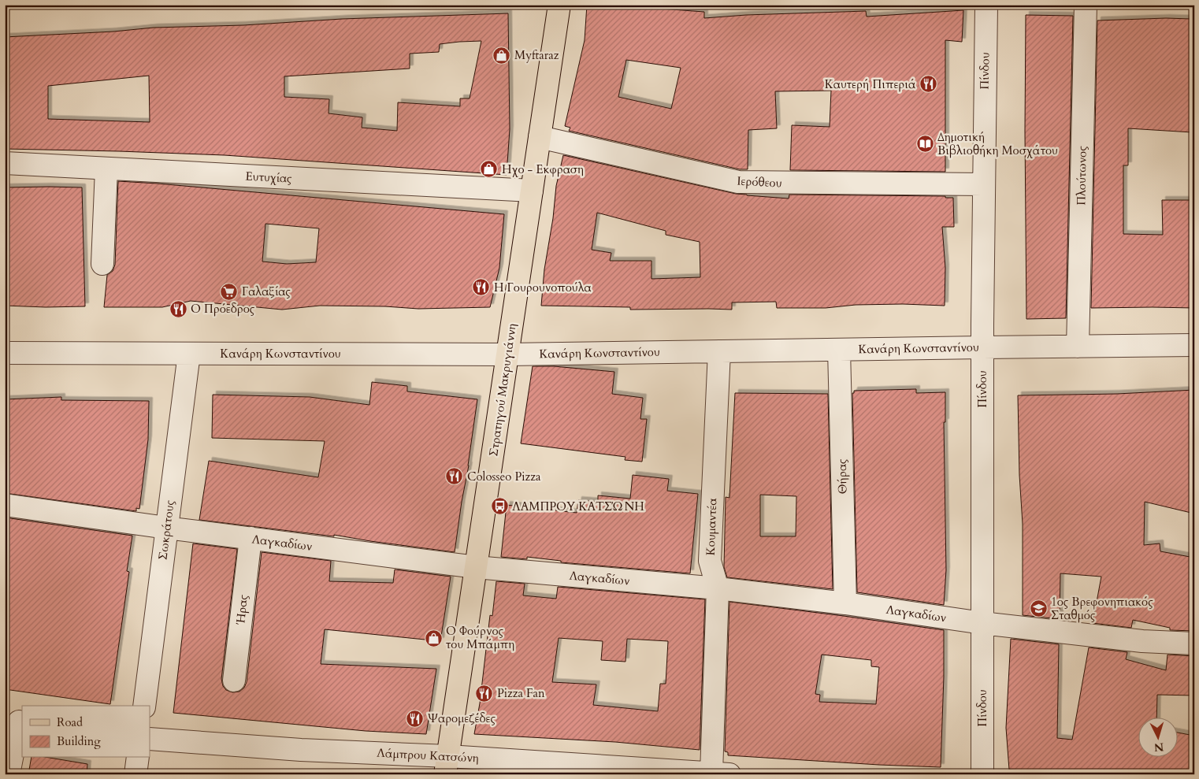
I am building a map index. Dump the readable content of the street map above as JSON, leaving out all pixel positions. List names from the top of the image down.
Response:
{
  "streets": {
    "main road": ["Στρατηγού Μακρυγιάννη"],
    "street": [
      "Πίνδου",
      "Πλούτωνος",
      "Ευτυχίας",
      "Ιερόθεου",
      "Κανάρη Κωνσταντίνου",
      "Θήρας",
      "Κουμαντέα",
      "Σωκράτους",
      "Λαγκαδίων",
      "Ήρας",
      "Λάμπρου Κατσώνη"
    ]
  },
  "crossings": [
    ["Πίνδου", "Ιερόθεου"],
    ["Πίνδου", "Κανάρη Κωνσταντίνου"],
    ["Πίνδου", "Λαγκαδίων"],
    ["Πλούτωνος", "Κανάρη Κωνσταντίνου"],
    ["Ευτυχίας", "Στρατηγού Μακρυγιάννη"],
    ["Ιερόθεου", "Στρατηγού Μακρυγιάννη"],
    ["Κανάρη Κωνσταντίνου", "Στρατηγού Μακρυγιάννη"],
    ["Κανάρη Κωνσταντίνου", "Θήρας"],
    ["Κανάρη Κωνσταντίνου", "Κουμαντέα"],
    ["Κανάρη Κωνσταντίνου", "Σωκράτους"],
    ["Στρατηγού Μακρυγιάννη", "Λαγκαδίων"],
    ["Στρατηγού Μακρυγιάννη", "Λάμπρου Κατσώνη"],
    ["Θήρας", "Λαγκαδίων"],
    ["Κουμαντέα", "Λαγκαδίων"],
    ["Κουμαντέα", "Λάμπρου Κατσώνη"],
    ["Σωκράτους", "Λαγκαδίων"],
    ["Λαγκαδίων", "Ήρας"]
  ],
  "places": {
    "shop": ["Myftaraz", "Ηχο - Εκφραση", "Ο Φούρνος του Μπάμπη"],
    "restaurant": [
      "Καυτερή Πιπεριά",
      "Η Γουρουνοπούλα",
      "Ο Πρόεδρος",
      "Colosseo Pizza",
      "Pizza Fan",
      "Ψαρομεζέδες"
    ],
    "library": ["Δημοτική Βιβλιοθήκη Μοσχάτου"],
    "supermarket": ["Γαλαξίας"],
    "bus stop": ["ΛΑΜΠΡΟΥ ΚΑΤΣΏΝΗ"],
    "school or university": ["1ος Βρεφονηπιακός Σταθμός"]
  },
  "legend": ["Road", "Building"],
  "north": "bottom"
}
